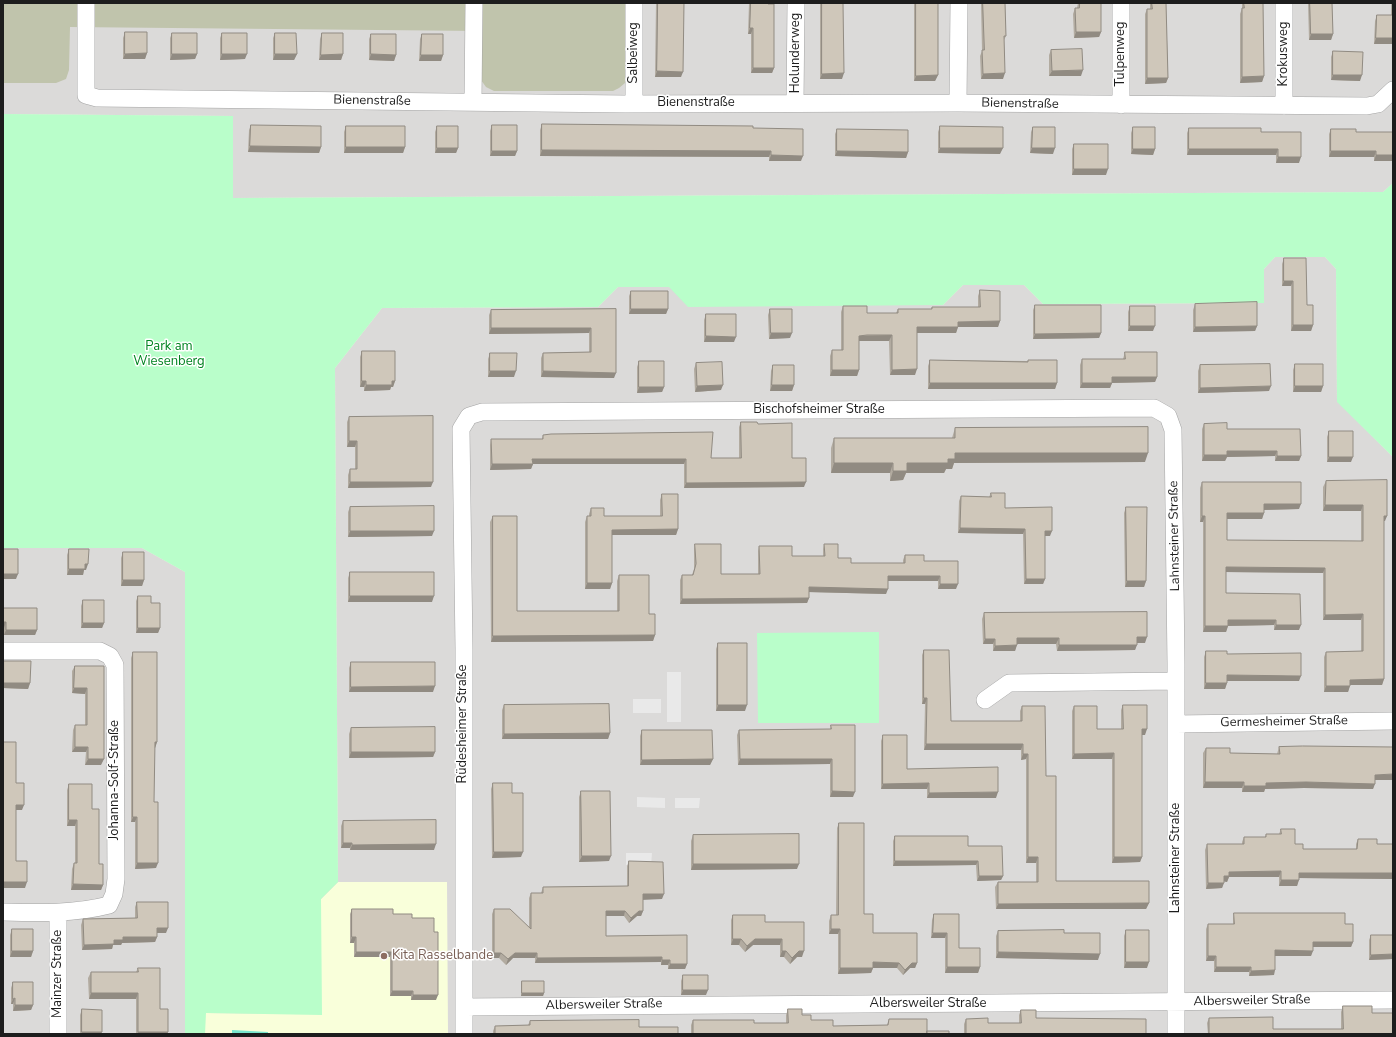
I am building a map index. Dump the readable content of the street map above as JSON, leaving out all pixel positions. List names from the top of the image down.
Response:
{
  "streets": {
    "street": [
      "Salbeiweg",
      "Holunderweg",
      "Tulpenweg",
      "Krokusweg",
      "Bienenstraße",
      "Bischofsheimer Straße",
      "Lahnsteiner Straße",
      "Germesheimer Straße",
      "Rüdesheimer Straße",
      "Johanna-Solf-Straße",
      "Mainzer Straße",
      "Albersweiler Straße"
    ]
  },
  "crossings": [
    ["Salbeiweg", "Bienenstraße"],
    ["Holunderweg", "Bienenstraße"],
    ["Tulpenweg", "Bienenstraße"],
    ["Krokusweg", "Bienenstraße"],
    ["Bischofsheimer Straße", "Lahnsteiner Straße"],
    ["Bischofsheimer Straße", "Rüdesheimer Straße"],
    ["Lahnsteiner Straße", "Germesheimer Straße"],
    ["Lahnsteiner Straße", "Albersweiler Straße"],
    ["Rüdesheimer Straße", "Albersweiler Straße"],
    ["Johanna-Solf-Straße", "Mainzer Straße"]
  ],
  "parks": ["Park am Wiesenberg"],
  "places": ["Kita Rasselbande"]
}
